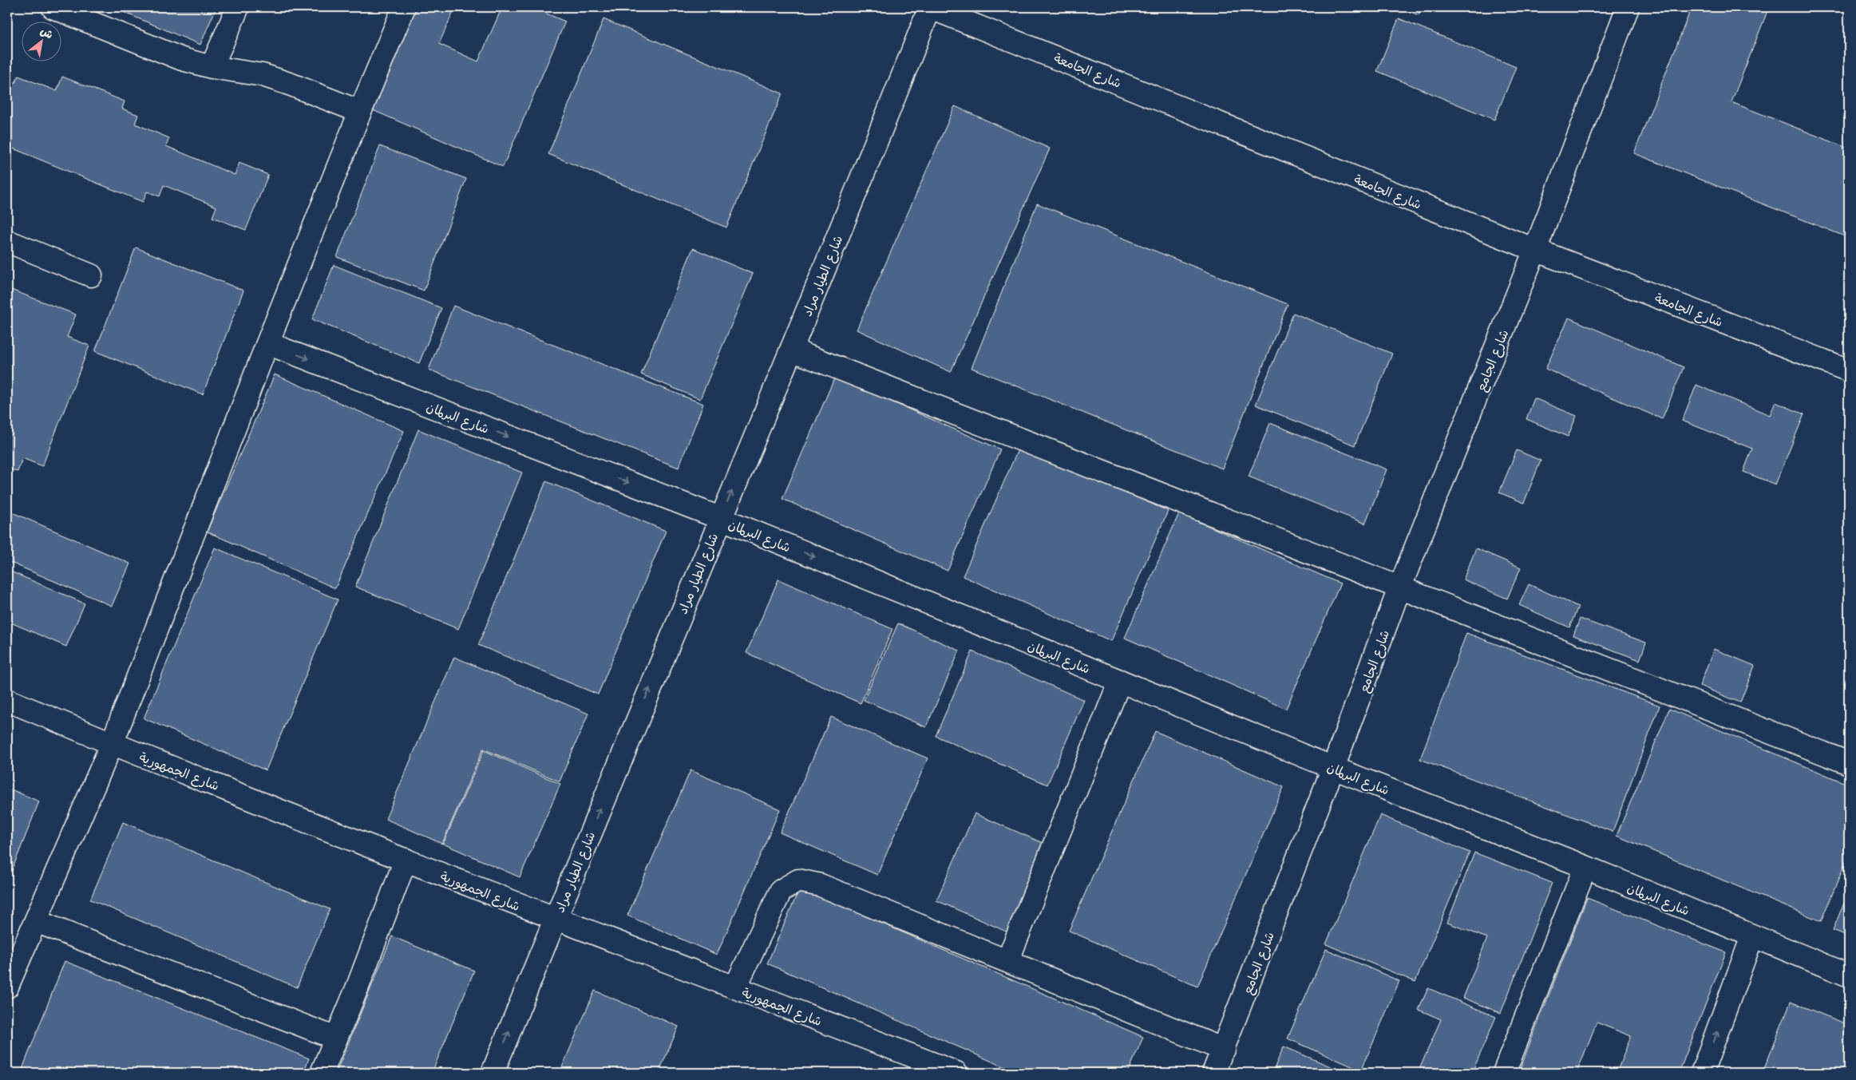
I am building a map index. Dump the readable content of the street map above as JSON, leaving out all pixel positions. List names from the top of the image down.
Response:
{
  "streets": {
    "street": [
      "شارع الجامعة",
      "شارع الطيار مراد",
      "شارع الجامع",
      "شارع البرلمان",
      "شارع الجمهورية"
    ]
  },
  "crossings": [
    ["شارع الجامعة", "شارع الطيار مراد"],
    ["شارع الجامعة", "شارع الجامع"],
    ["شارع الطيار مراد", "شارع البرلمان"],
    ["شارع الطيار مراد", "شارع الجمهورية"],
    ["شارع الجامع", "شارع البرلمان"]
  ],
  "one_way": ["شارع الطيار مراد"],
  "north": "top right"
}
